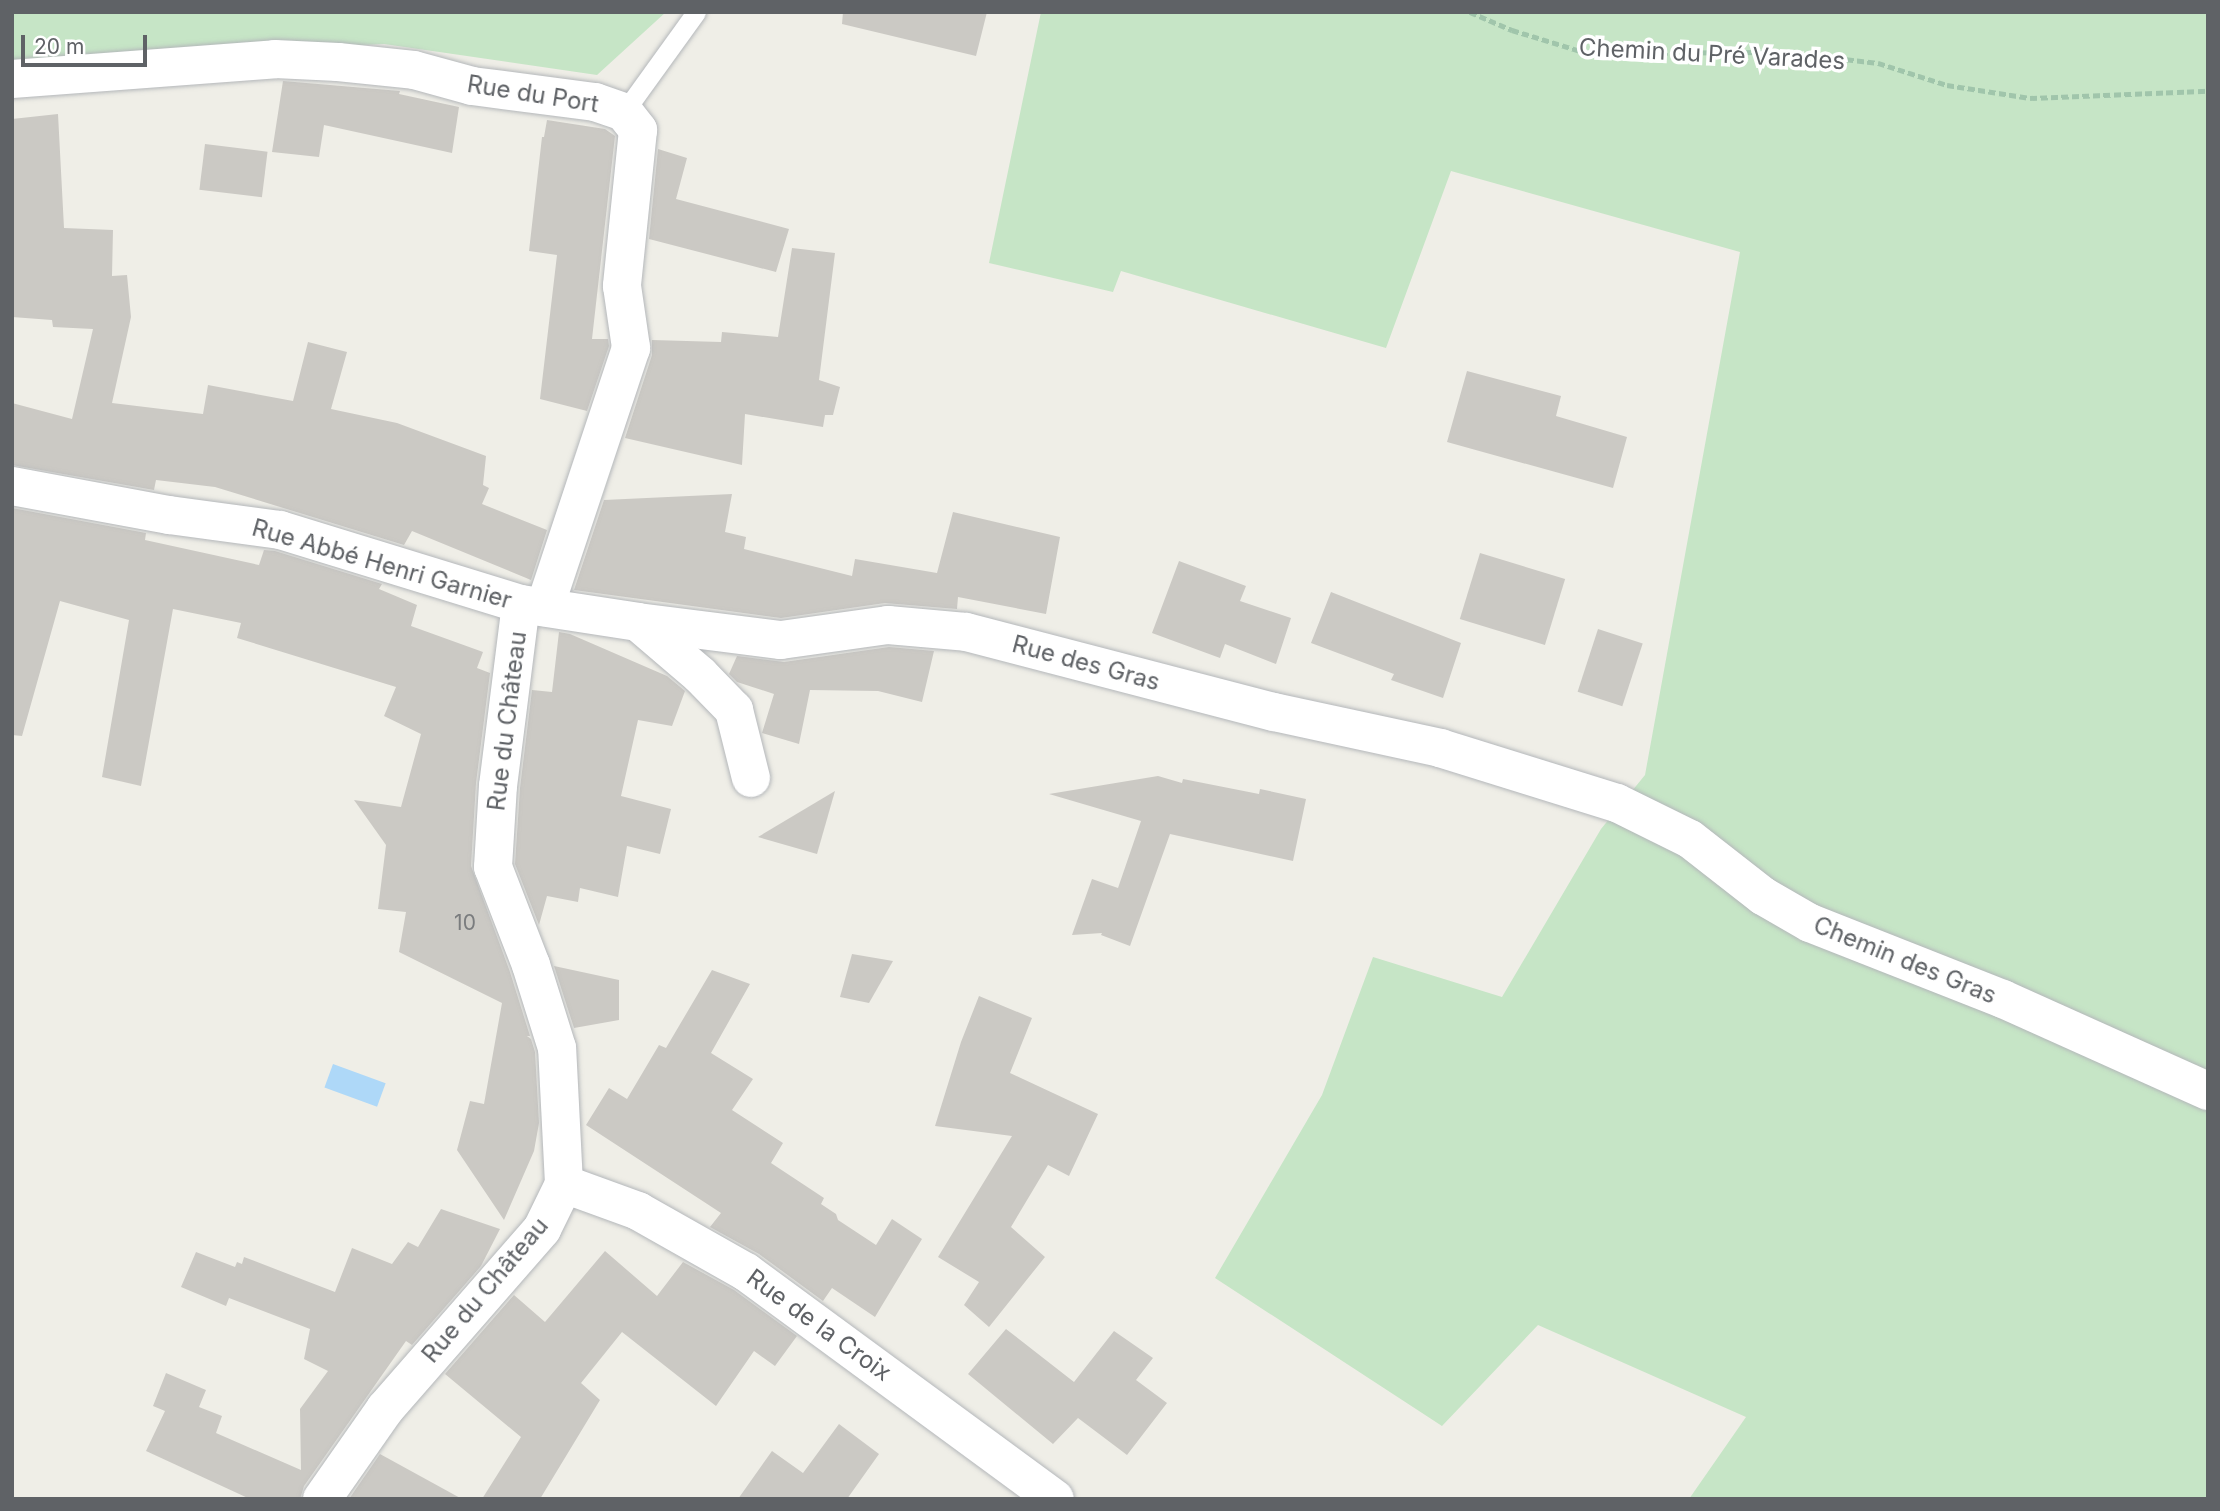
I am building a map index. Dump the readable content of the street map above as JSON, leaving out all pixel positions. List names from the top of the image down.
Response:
{
  "streets": {
    "street": [
      "Rue du Port",
      "Rue Abbé Henri Garnier",
      "Rue des Gras",
      "Rue du Château",
      "Chemin des Gras",
      "Rue de la Croix"
    ],
    "path": ["Chemin du Pré Varades"]
  },
  "crossings": [
    ["Rue du Port", "Rue Abbé Henri Garnier"],
    ["Rue du Port", "Rue des Gras"],
    ["Rue du Port", "Rue du Château"],
    ["Rue Abbé Henri Garnier", "Rue des Gras"],
    ["Rue Abbé Henri Garnier", "Rue du Château"],
    ["Rue des Gras", "Rue du Château"],
    ["Rue des Gras", "Chemin des Gras"],
    ["Rue du Château", "Rue de la Croix"]
  ],
  "house_numbers": ["10"],
  "scale_bar": "20 m"
}
